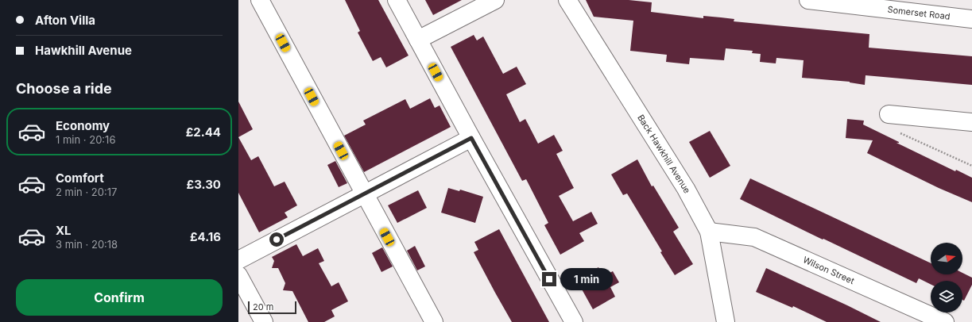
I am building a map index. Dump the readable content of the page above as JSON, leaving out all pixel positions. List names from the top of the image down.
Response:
{
  "streets": {
    "street": ["Somerset Road", "Back Hawkhill Avenue", "Wilson Street"]
  },
  "crossings": [
    ["Back Hawkhill Avenue", "Wilson Street"]
  ],
  "scale_bar": "20 m",
  "north": "right",
  "page": {
    "banner": ["Afton Villa", "Hawkhill Avenue"],
    "heading": "Choose a ride",
    "list": [
      {
        "name": "Economy",
        "note": "1 min · 20:16",
        "value": "£2.44"
      },
      {
        "name": "Comfort",
        "note": "2 min · 20:17",
        "value": "£3.30"
      },
      {
        "name": "XL",
        "note": "3 min · 20:18",
        "value": "£4.16"
      }
    ],
    "bubble": "1 min",
    "buttons": "Confirm",
    "scale": "20 m"
  }
}
